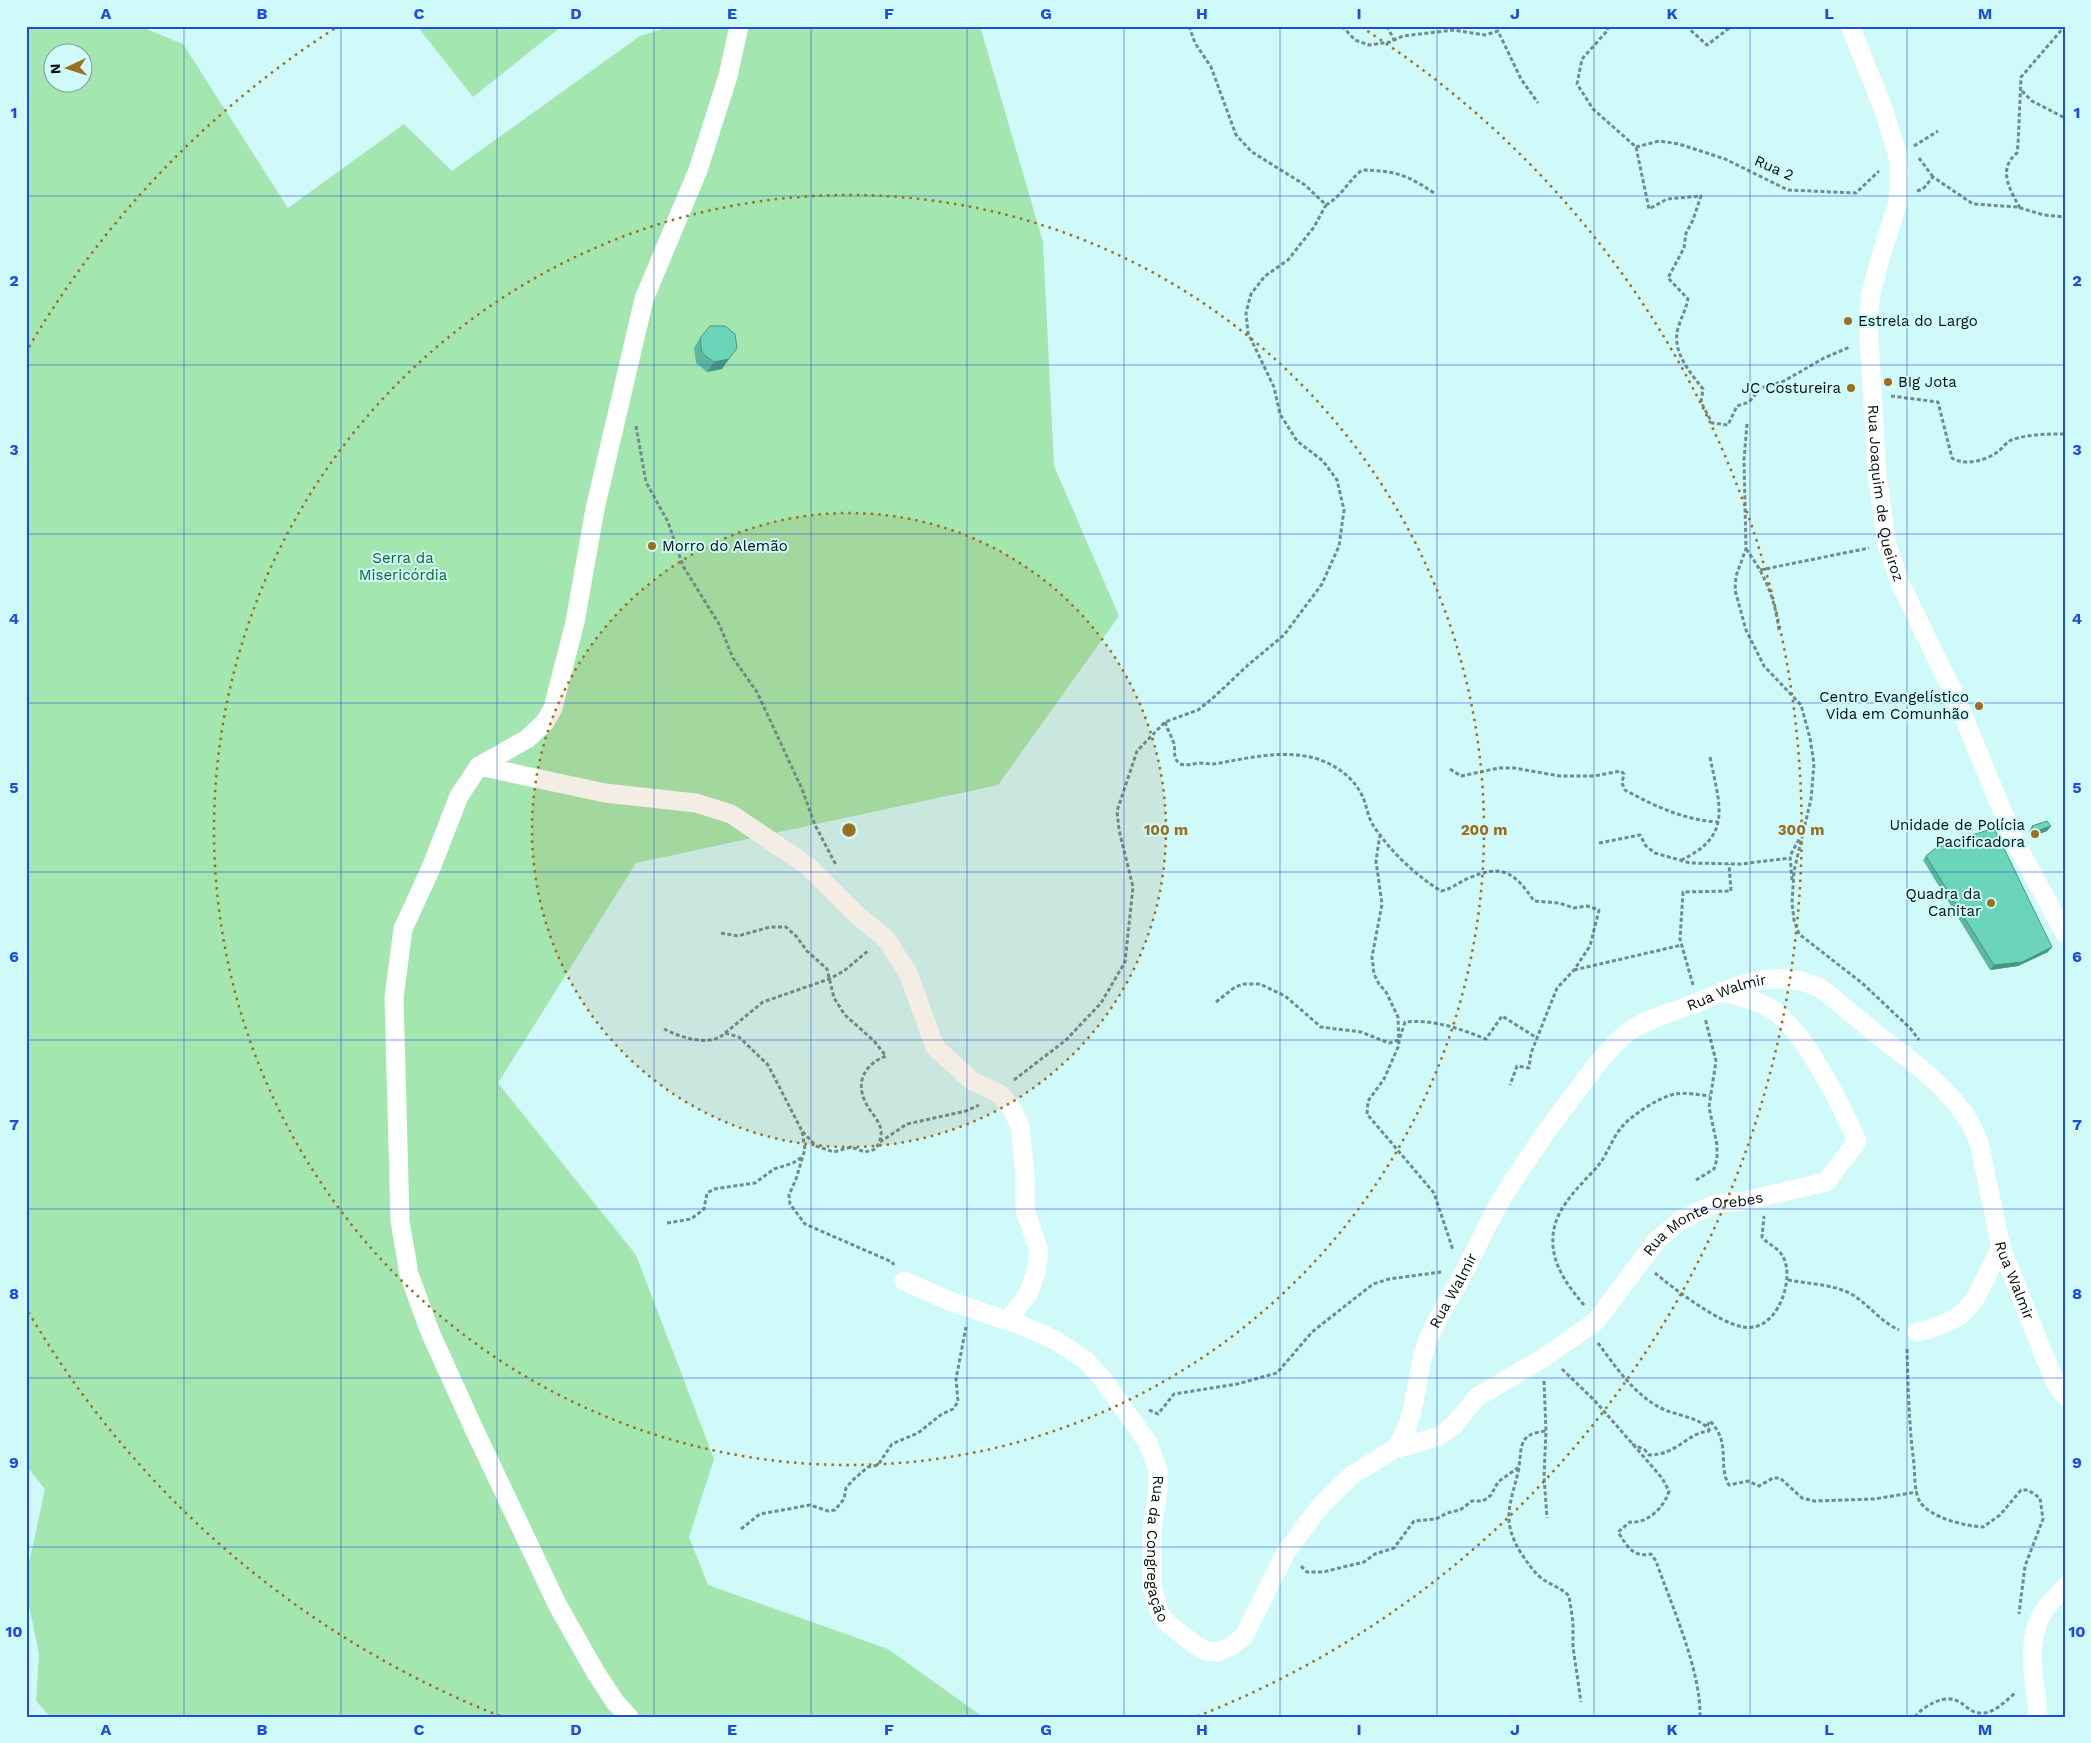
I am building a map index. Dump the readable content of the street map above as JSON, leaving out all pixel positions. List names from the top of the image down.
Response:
{
  "streets": {
    "street": [
      "Rua Joaquim de Queiroz",
      "Rua Walmir",
      "Rua Monte Orebes",
      "Rua da Congregação"
    ],
    "path": ["Rua 2"]
  },
  "crossings": [
    ["Rua 2", "Rua Joaquim de Queiroz"],
    ["Rua Walmir", "Rua Monte Orebes"],
    ["Rua Walmir", "Rua da Congregação"],
    ["Rua Monte Orebes", "Rua da Congregação"]
  ],
  "parks": ["Serra da Misericórdia"],
  "places": [
    "Estrela do Largo",
    "BIg Jota",
    "JC Costureira",
    "Morro do Alemão",
    "Centro Evangelístico Vida em Comunhão",
    "Unidade de Polícia Pacificadora",
    "Quadra da Canitar"
  ],
  "north": "left",
  "grid": {
    "columns": [
      "A",
      "B",
      "C",
      "D",
      "E",
      "F",
      "G",
      "H",
      "I",
      "J",
      "K",
      "L",
      "M"
    ],
    "rows": [
      "1",
      "2",
      "3",
      "4",
      "5",
      "6",
      "7",
      "8",
      "9",
      "10"
    ]
  },
  "rings": ["100 m", "200 m", "300 m"]
}
